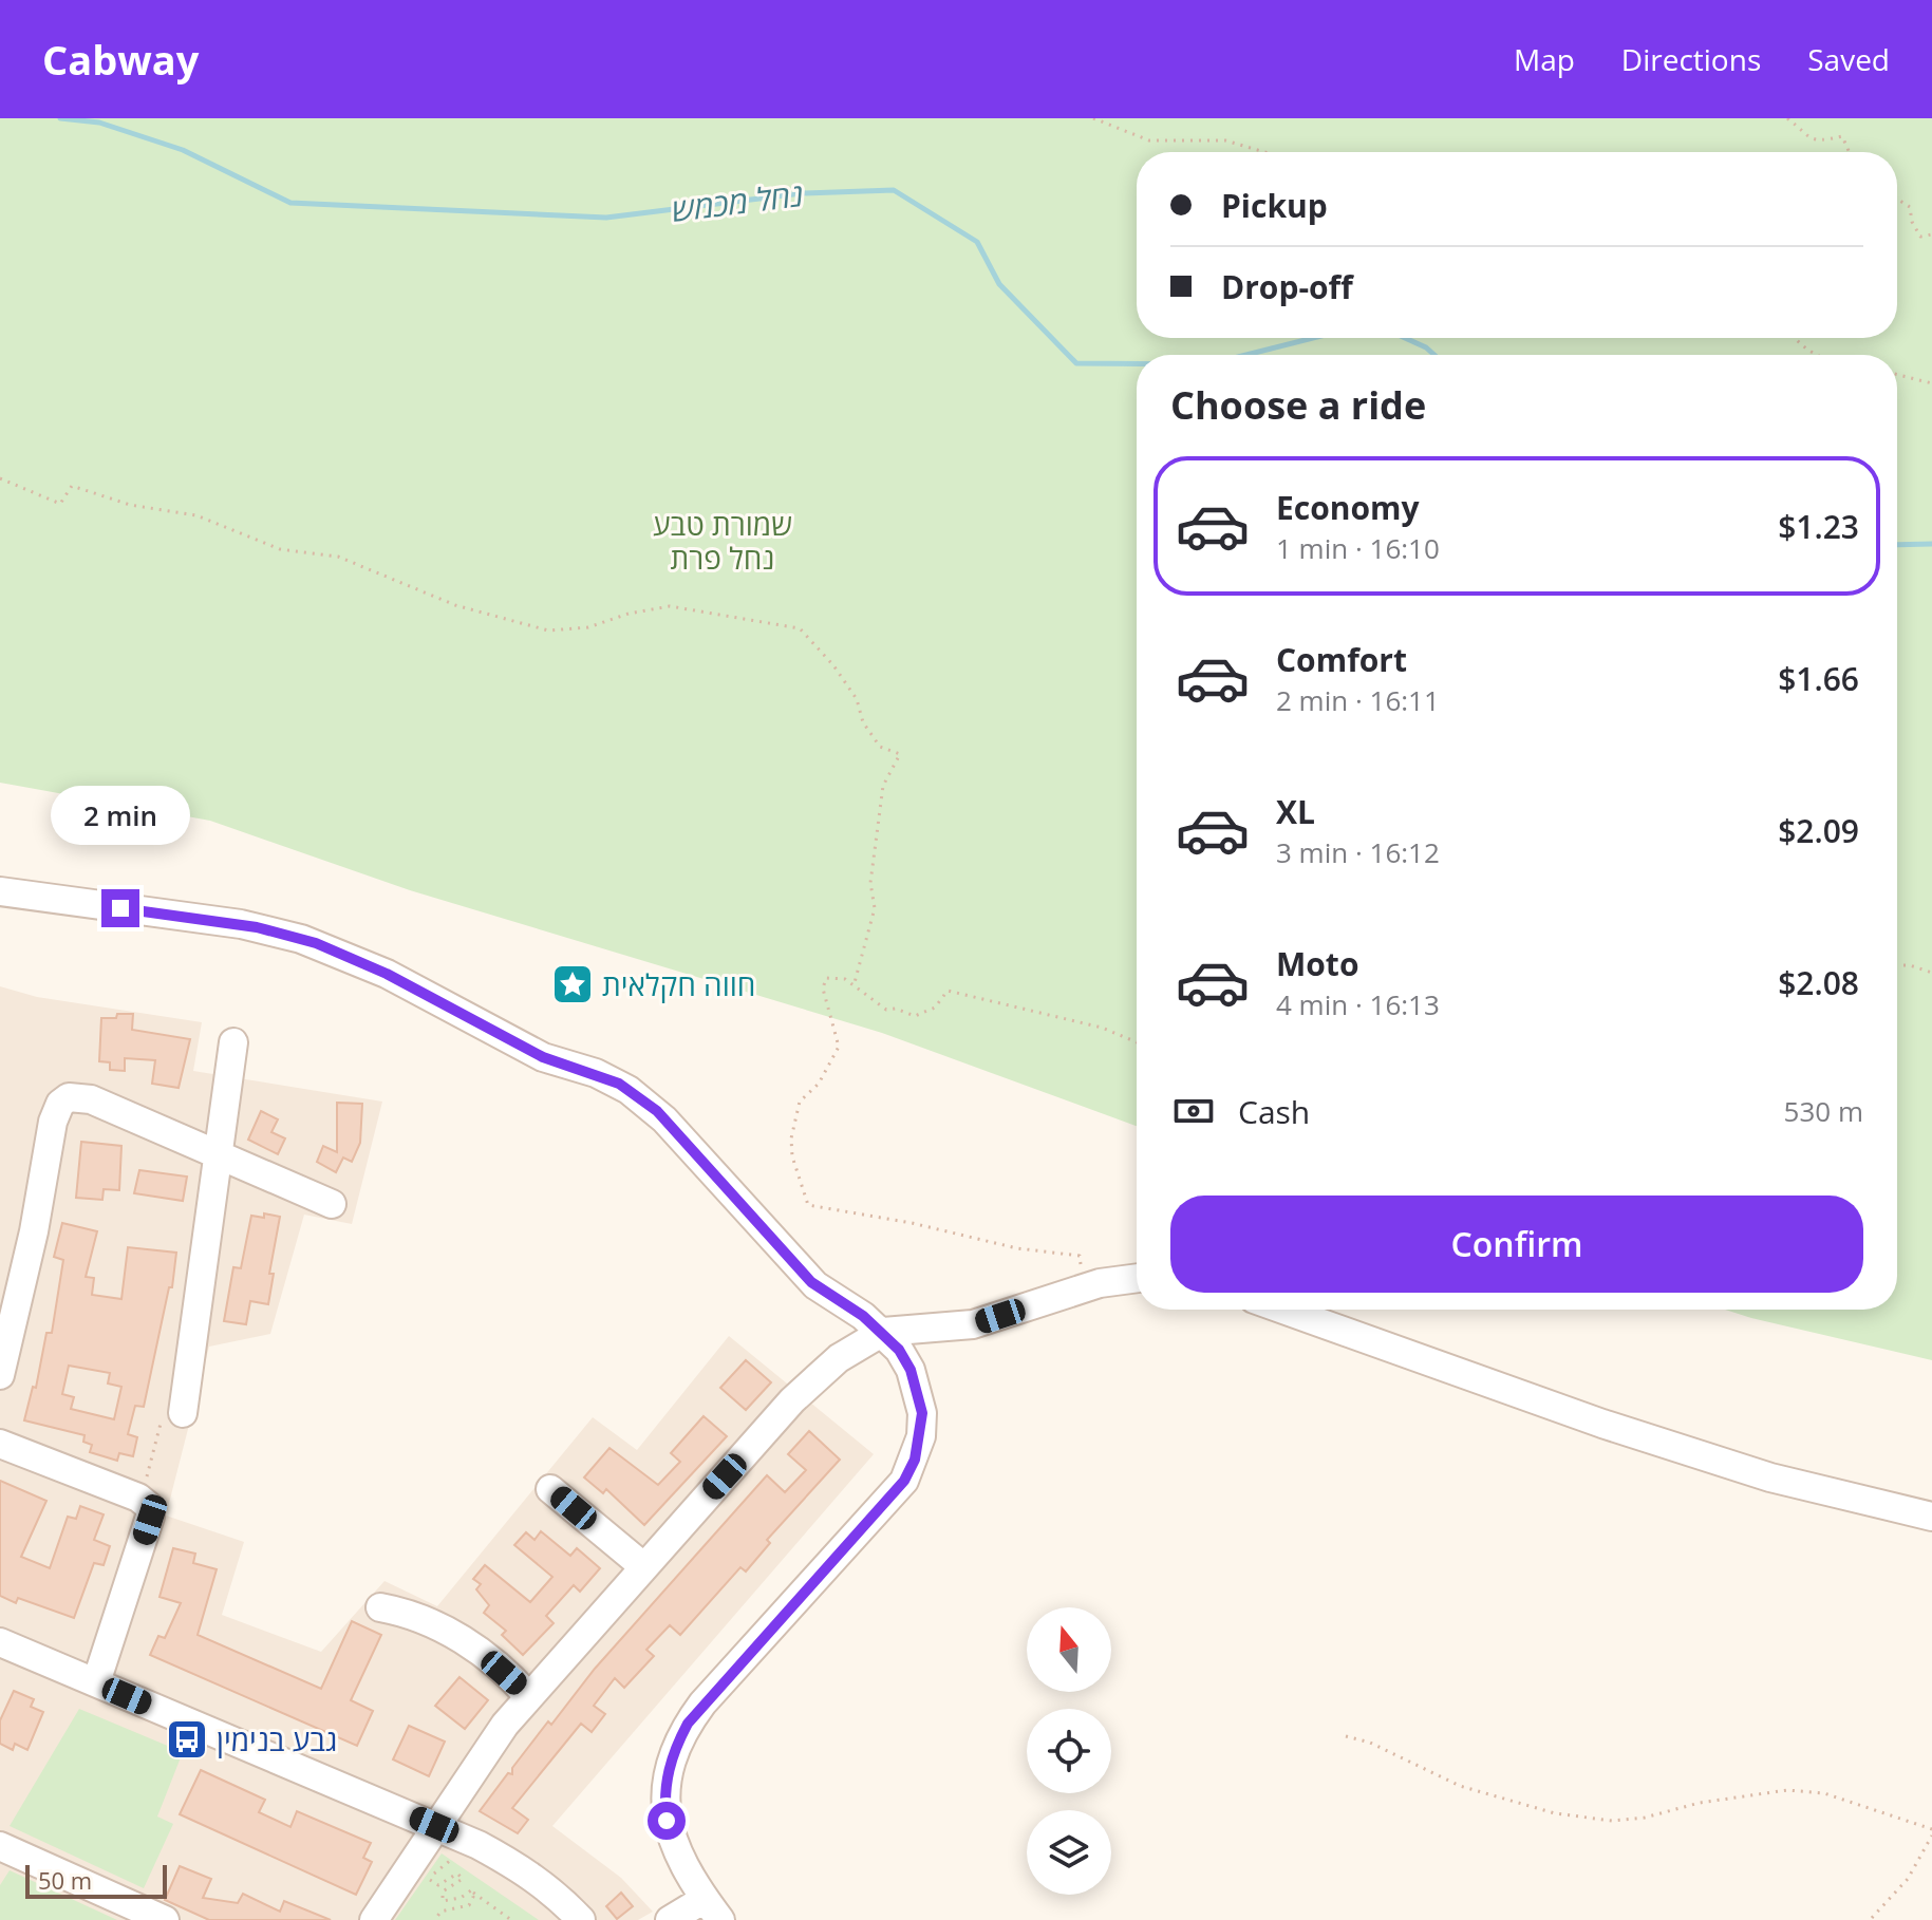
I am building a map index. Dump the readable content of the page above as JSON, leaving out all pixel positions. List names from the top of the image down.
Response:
{
  "water": ["נחל מכמש"],
  "parks": ["שמורת טבע נחל פרת"],
  "places": {
    "place": ["חווה חקלאית"],
    "bus stop": ["גבע בנימין"]
  },
  "scale_bar": "50 m",
  "north": "top",
  "page": {
    "header": "Cabway",
    "nav": ["Map", "Directions", "Saved"],
    "banner": ["Pickup", "Drop-off"],
    "heading": "Choose a ride",
    "list": [
      {
        "name": "Economy",
        "note": "1 min · 16:10",
        "value": "$1.23"
      },
      {
        "name": "Comfort",
        "note": "2 min · 16:11",
        "value": "$1.66"
      },
      {
        "name": "XL",
        "note": "3 min · 16:12",
        "value": "$2.09"
      },
      {
        "name": "Moto",
        "note": "4 min · 16:13",
        "value": "$2.08"
      }
    ],
    "bubble": "2 min",
    "pay": ["Cash", "530 m"],
    "buttons": "Confirm",
    "scale": "50 m"
  }
}
